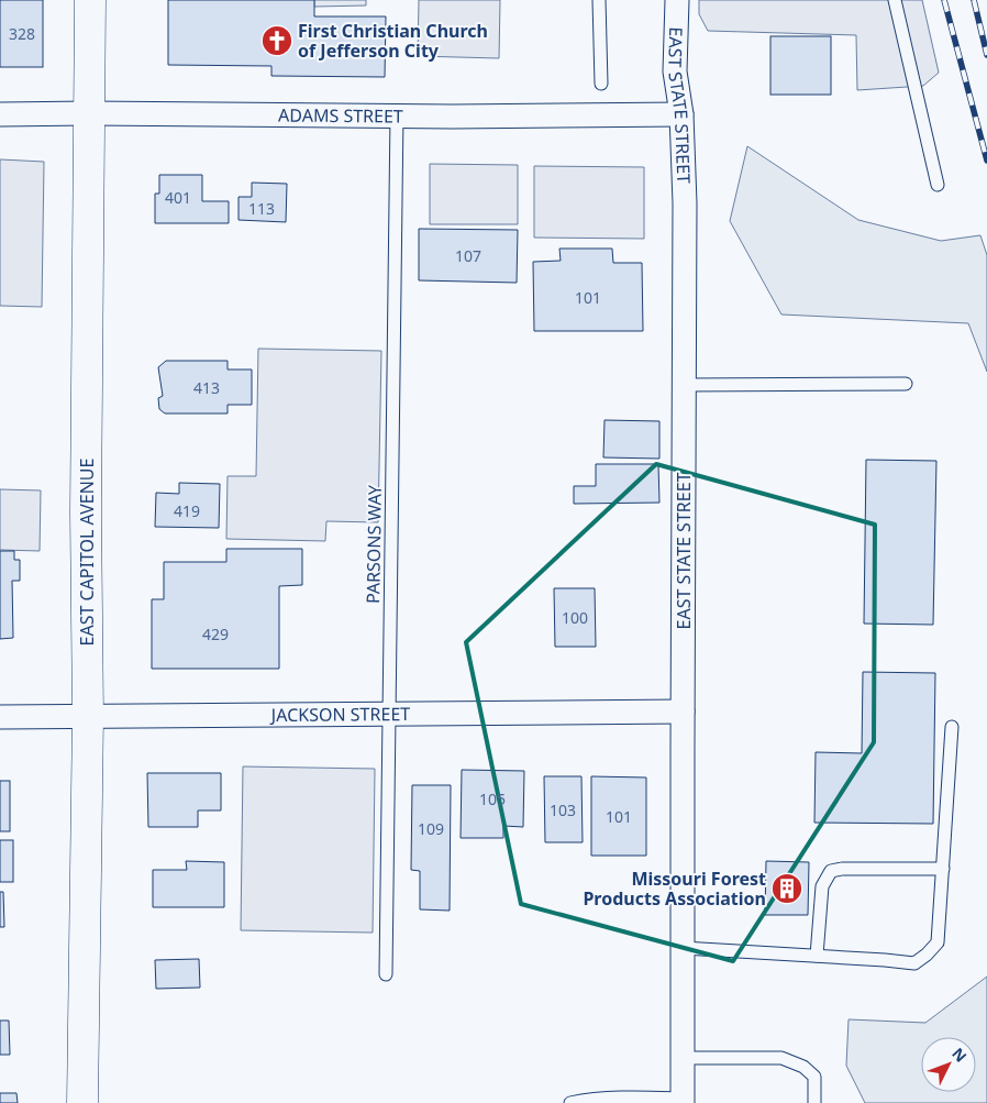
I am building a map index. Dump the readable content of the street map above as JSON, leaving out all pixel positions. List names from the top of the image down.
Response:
{
  "streets": {
    "street": [
      "EAST STATE STREET",
      "ADAMS STREET",
      "EAST CAPITOL AVENUE",
      "JACKSON STREET"
    ],
    "lane": ["PARSONS WAY"]
  },
  "crossings": [
    ["EAST STATE STREET", "ADAMS STREET"],
    ["EAST STATE STREET", "JACKSON STREET"],
    ["ADAMS STREET", "PARSONS WAY"],
    ["ADAMS STREET", "EAST CAPITOL AVENUE"],
    ["PARSONS WAY", "JACKSON STREET"],
    ["EAST CAPITOL AVENUE", "JACKSON STREET"]
  ],
  "places": {
    "church": ["First Christian Church of Jefferson City"],
    "building": ["Missouri Forest Products Association"]
  },
  "house_numbers": [
    "328",
    "401",
    "113",
    "107",
    "101",
    "413",
    "419",
    "100",
    "429",
    "105",
    "103",
    "101",
    "109"
  ],
  "north": "top right"
}
